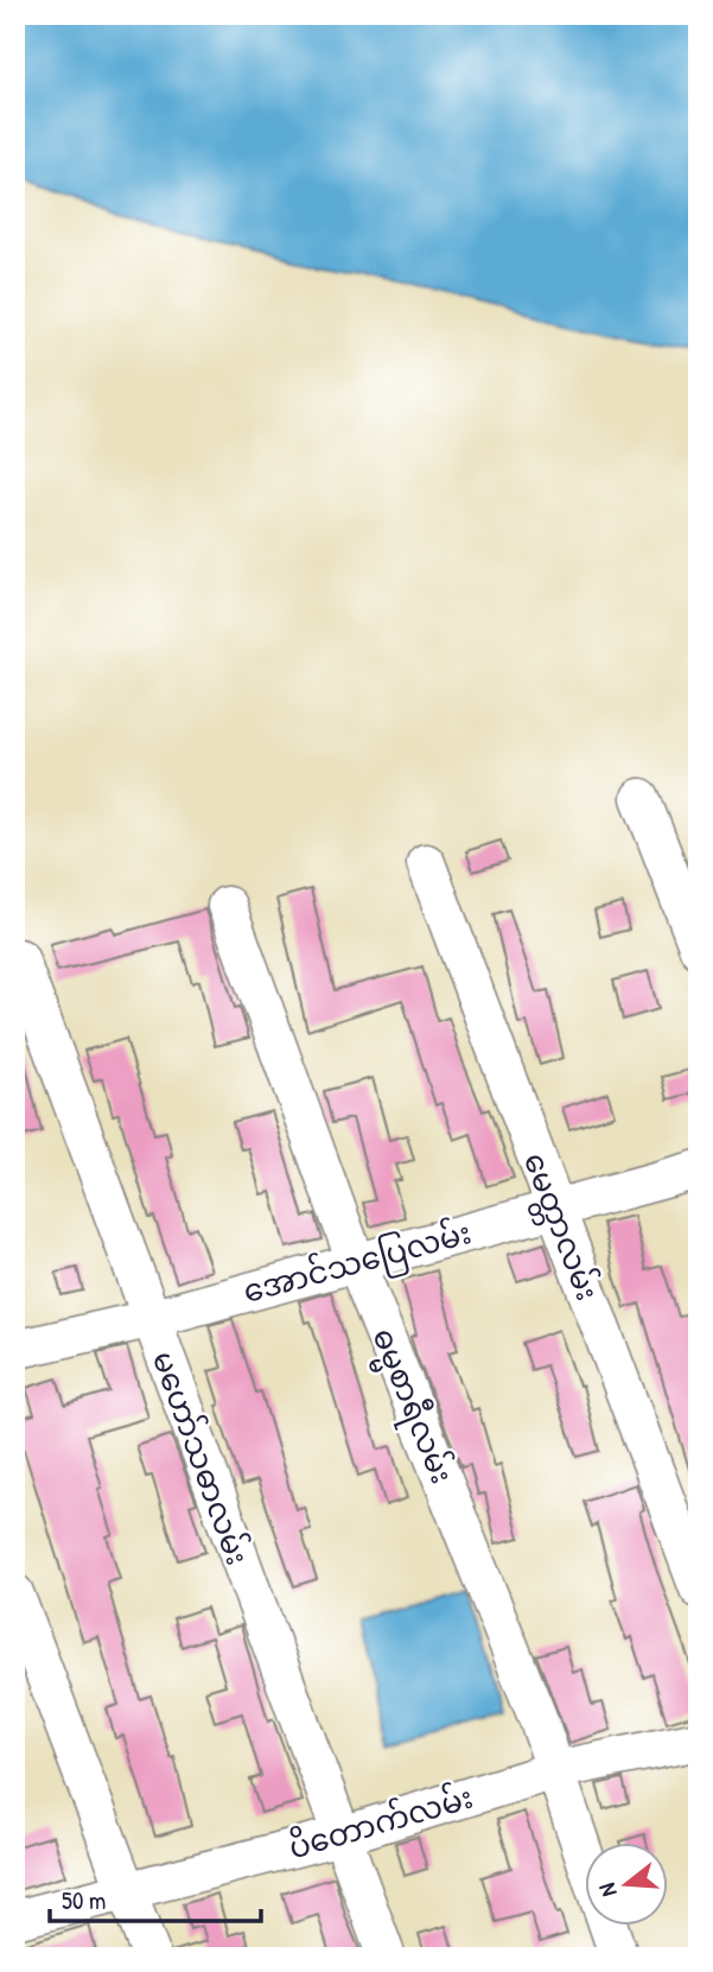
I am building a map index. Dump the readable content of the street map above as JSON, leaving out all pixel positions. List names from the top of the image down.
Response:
{
  "streets": {
    "street": [
      "မေတ္တာလမ်း",
      "အောင်သပြေလမ်း",
      "ဓမ္မစာရီလမ်း",
      "မဟော်သဓာလမ်း",
      "ပိတောက်လမ်း"
    ]
  },
  "crossings": [
    ["မေတ္တာလမ်း", "အောင်သပြေလမ်း"],
    ["အောင်သပြေလမ်း", "ဓမ္မစာရီလမ်း"],
    ["အောင်သပြေလမ်း", "မဟော်သဓာလမ်း"],
    ["ဓမ္မစာရီလမ်း", "ပိတောက်လမ်း"],
    ["မဟော်သဓာလမ်း", "ပိတောက်လမ်း"]
  ],
  "scale_bar": "50 m",
  "north": "left"
}
